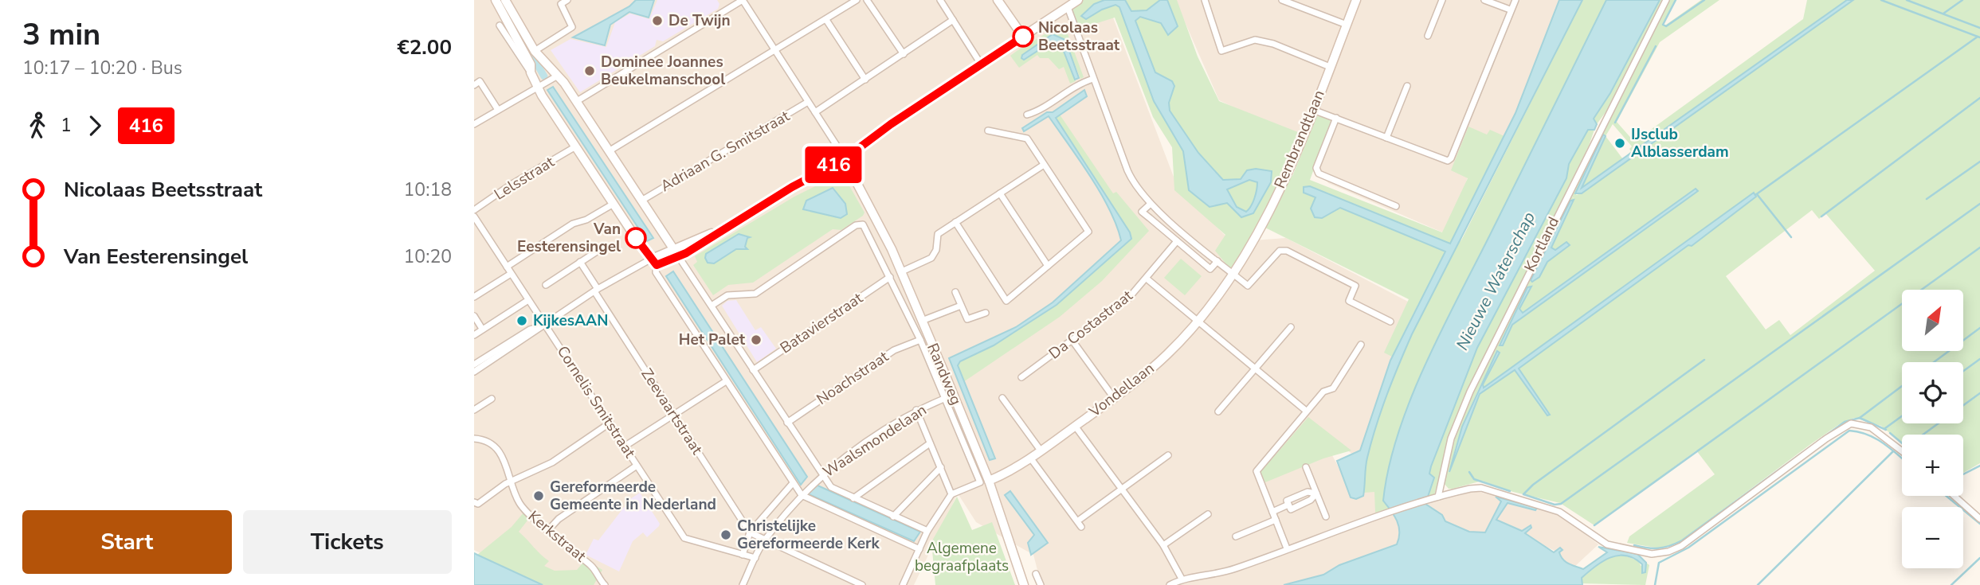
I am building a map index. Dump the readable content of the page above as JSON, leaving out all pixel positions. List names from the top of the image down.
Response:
{
  "streets": {
    "street": [
      "Rembrandtlaan",
      "Adriaan G. Smitstraat",
      "Lelsstraat",
      "Kortland",
      "Batavierstraat",
      "Da Costastraat",
      "Randweg",
      "Noachstraat",
      "Vondellaan",
      "Cornelis Smitstraat",
      "Zeevaartstraat",
      "Waalsmondelaan",
      "Kerkstraat"
    ]
  },
  "crossings": [
    ["Rembrandtlaan", "Vondellaan"],
    ["Batavierstraat", "Randweg"],
    ["Randweg", "Noachstraat"],
    ["Randweg", "Vondellaan"],
    ["Randweg", "Waalsmondelaan"],
    ["Cornelis Smitstraat", "Waalsmondelaan"]
  ],
  "water": ["Nieuwe Waterschap"],
  "parks": ["Algemene begraafplaats"],
  "places": [
    "De Twijn",
    "Nicolaas Beetsstraat",
    "Dominee Joannes Beukelmanschool",
    "IJsclub Alblasserdam",
    "Van Eesterensingel",
    "KijkesAAN",
    "Het Palet",
    "Gereformeerde Gemeente in Nederland",
    "Christelijke Gereformeerde Kerk"
  ],
  "lines": ["bus line 416"],
  "north": "top right",
  "page": {
    "heading": ["3 min", "10:17 – 10:20 · Bus", "€2.00"],
    "on_map": "416",
    "legs": ["1", "416"],
    "list": [
      {
        "name": "Nicolaas Beetsstraat",
        "value": "10:18"
      },
      {
        "name": "Van Eesterensingel",
        "value": "10:20"
      }
    ],
    "map_buttons": ["+", "−"],
    "buttons": ["Start", "Tickets"]
  }
}
